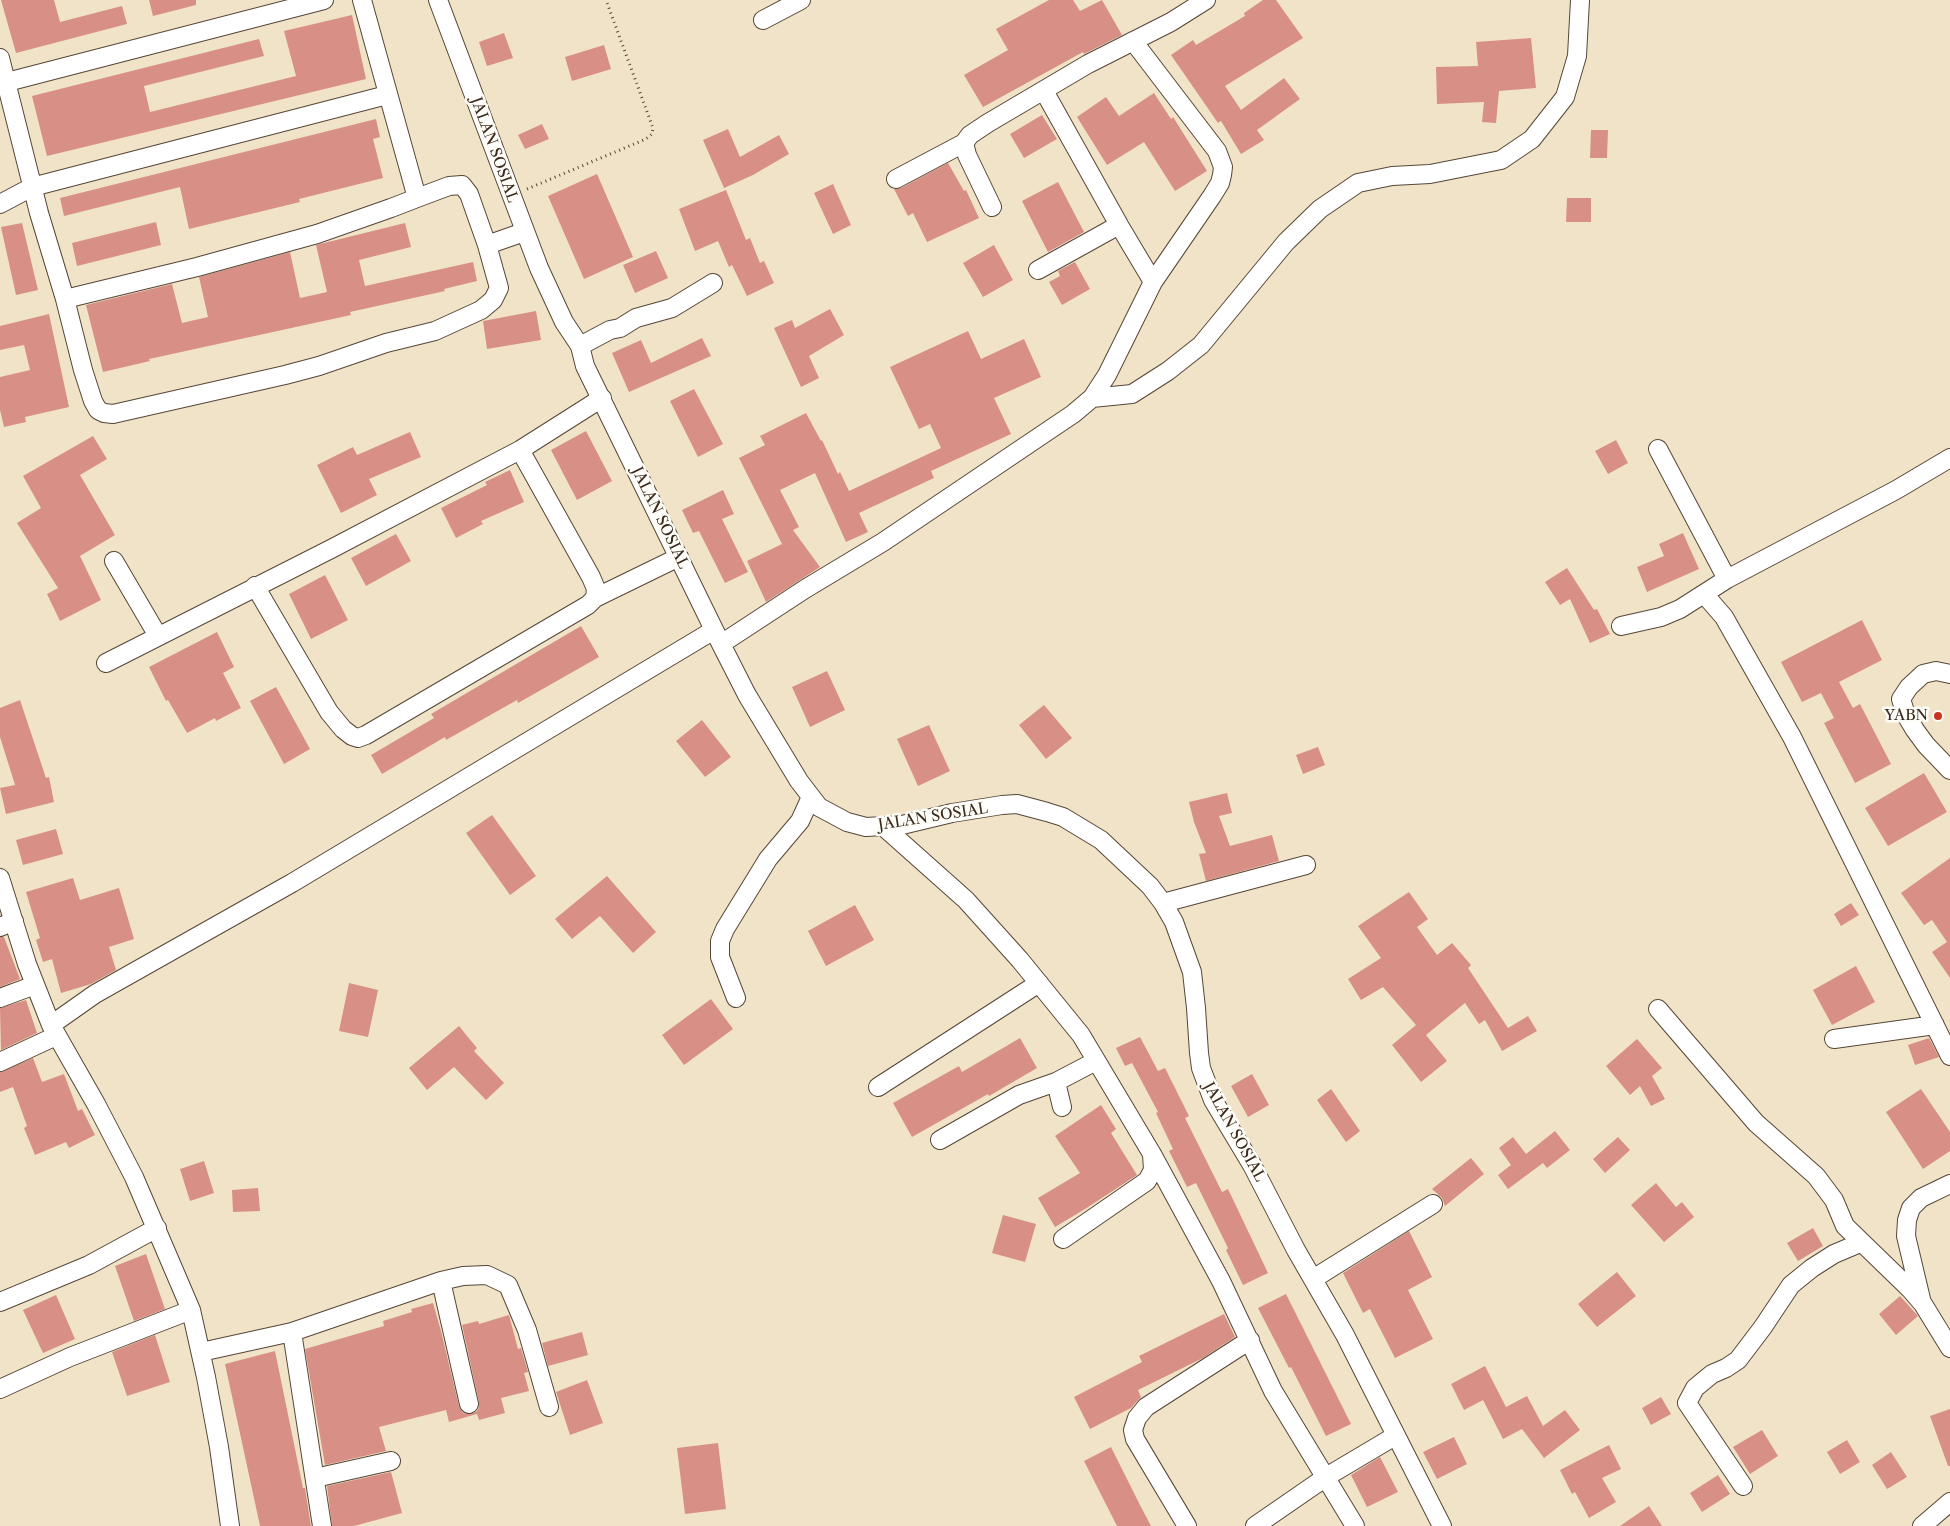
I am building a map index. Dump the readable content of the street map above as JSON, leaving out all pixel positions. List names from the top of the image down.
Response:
{
  "streets": {
    "street": ["JALAN SOSIAL"]
  },
  "places": ["YABN"]
}
